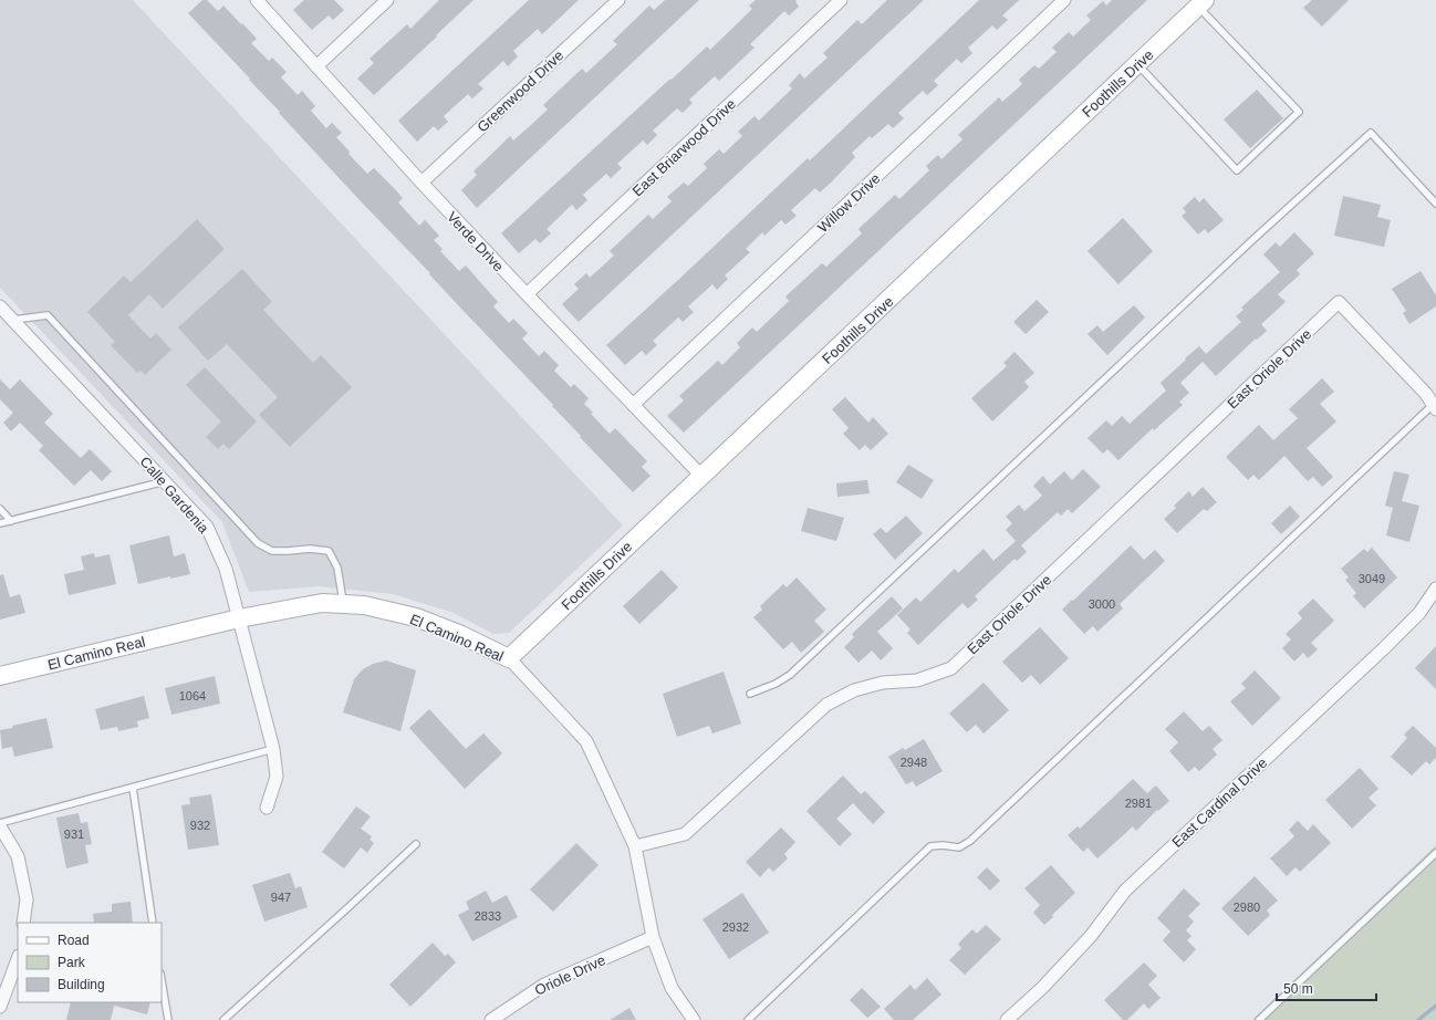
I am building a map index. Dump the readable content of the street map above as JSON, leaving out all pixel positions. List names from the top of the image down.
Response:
{
  "streets": {
    "street": [
      "Foothills Drive",
      "Greenwood Drive",
      "East Briarwood Drive",
      "Willow Drive",
      "Verde Drive",
      "East Oriole Drive",
      "Calle Gardenia",
      "El Camino Real",
      "East Cardinal Drive",
      "Oriole Drive"
    ]
  },
  "crossings": [
    ["Foothills Drive", "Verde Drive"],
    ["Foothills Drive", "El Camino Real"],
    ["Greenwood Drive", "Verde Drive"],
    ["East Briarwood Drive", "Verde Drive"],
    ["Willow Drive", "Verde Drive"],
    ["East Oriole Drive", "El Camino Real"],
    ["Calle Gardenia", "El Camino Real"],
    ["El Camino Real", "Oriole Drive"]
  ],
  "house_numbers": [
    "3049",
    "3000",
    "1064",
    "2948",
    "2981",
    "932",
    "931",
    "947",
    "2980",
    "2833",
    "2932"
  ],
  "legend": ["Road", "Park", "Building"],
  "scale_bar": "50 m"
}
